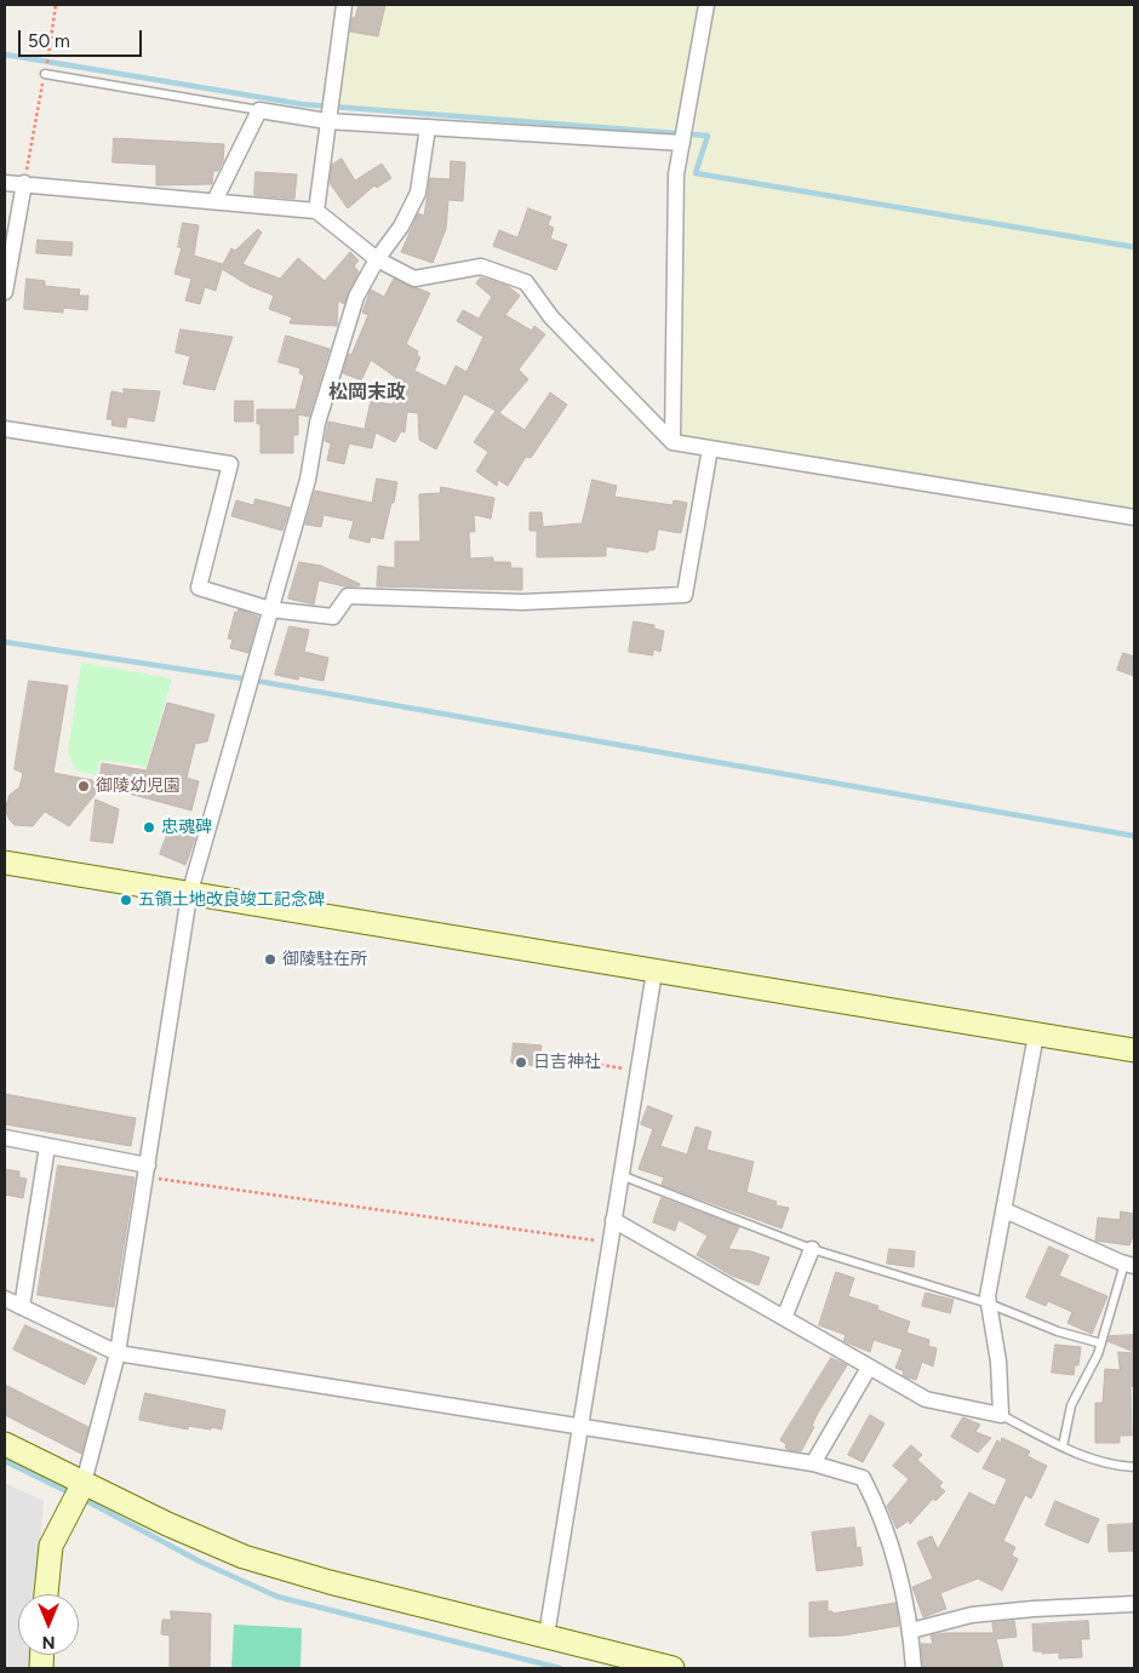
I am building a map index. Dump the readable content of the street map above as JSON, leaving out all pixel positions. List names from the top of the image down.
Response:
{
  "districts": ["松岡末政"],
  "places": [
    "御陵幼児園",
    "忠魂碑",
    "五領土地改良竣工記念碑",
    "御陵駐在所",
    "日吉神社"
  ],
  "scale_bar": "50 m",
  "north": "bottom"
}
